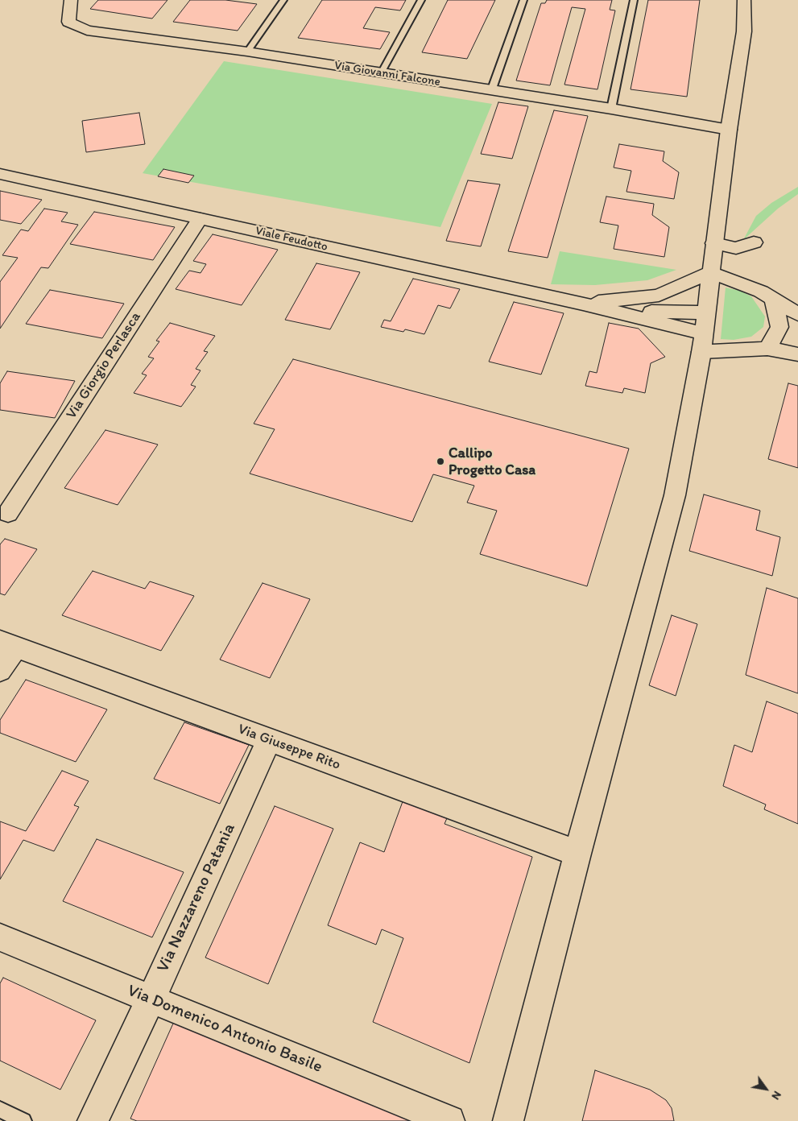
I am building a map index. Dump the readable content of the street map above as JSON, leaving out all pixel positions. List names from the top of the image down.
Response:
{
  "streets": {
    "street": [
      "Via Giovanni Falcone",
      "Viale Feudotto",
      "Via Giorgio Perlasca",
      "Via Giuseppe Rito",
      "Via Nazzareno Patania",
      "Via Domenico Antonio Basile"
    ]
  },
  "crossings": [
    ["Viale Feudotto", "Via Giorgio Perlasca"],
    ["Via Giuseppe Rito", "Via Nazzareno Patania"],
    ["Via Nazzareno Patania", "Via Domenico Antonio Basile"]
  ],
  "places": ["Callipo Progetto Casa"],
  "north": "bottom right"
}
